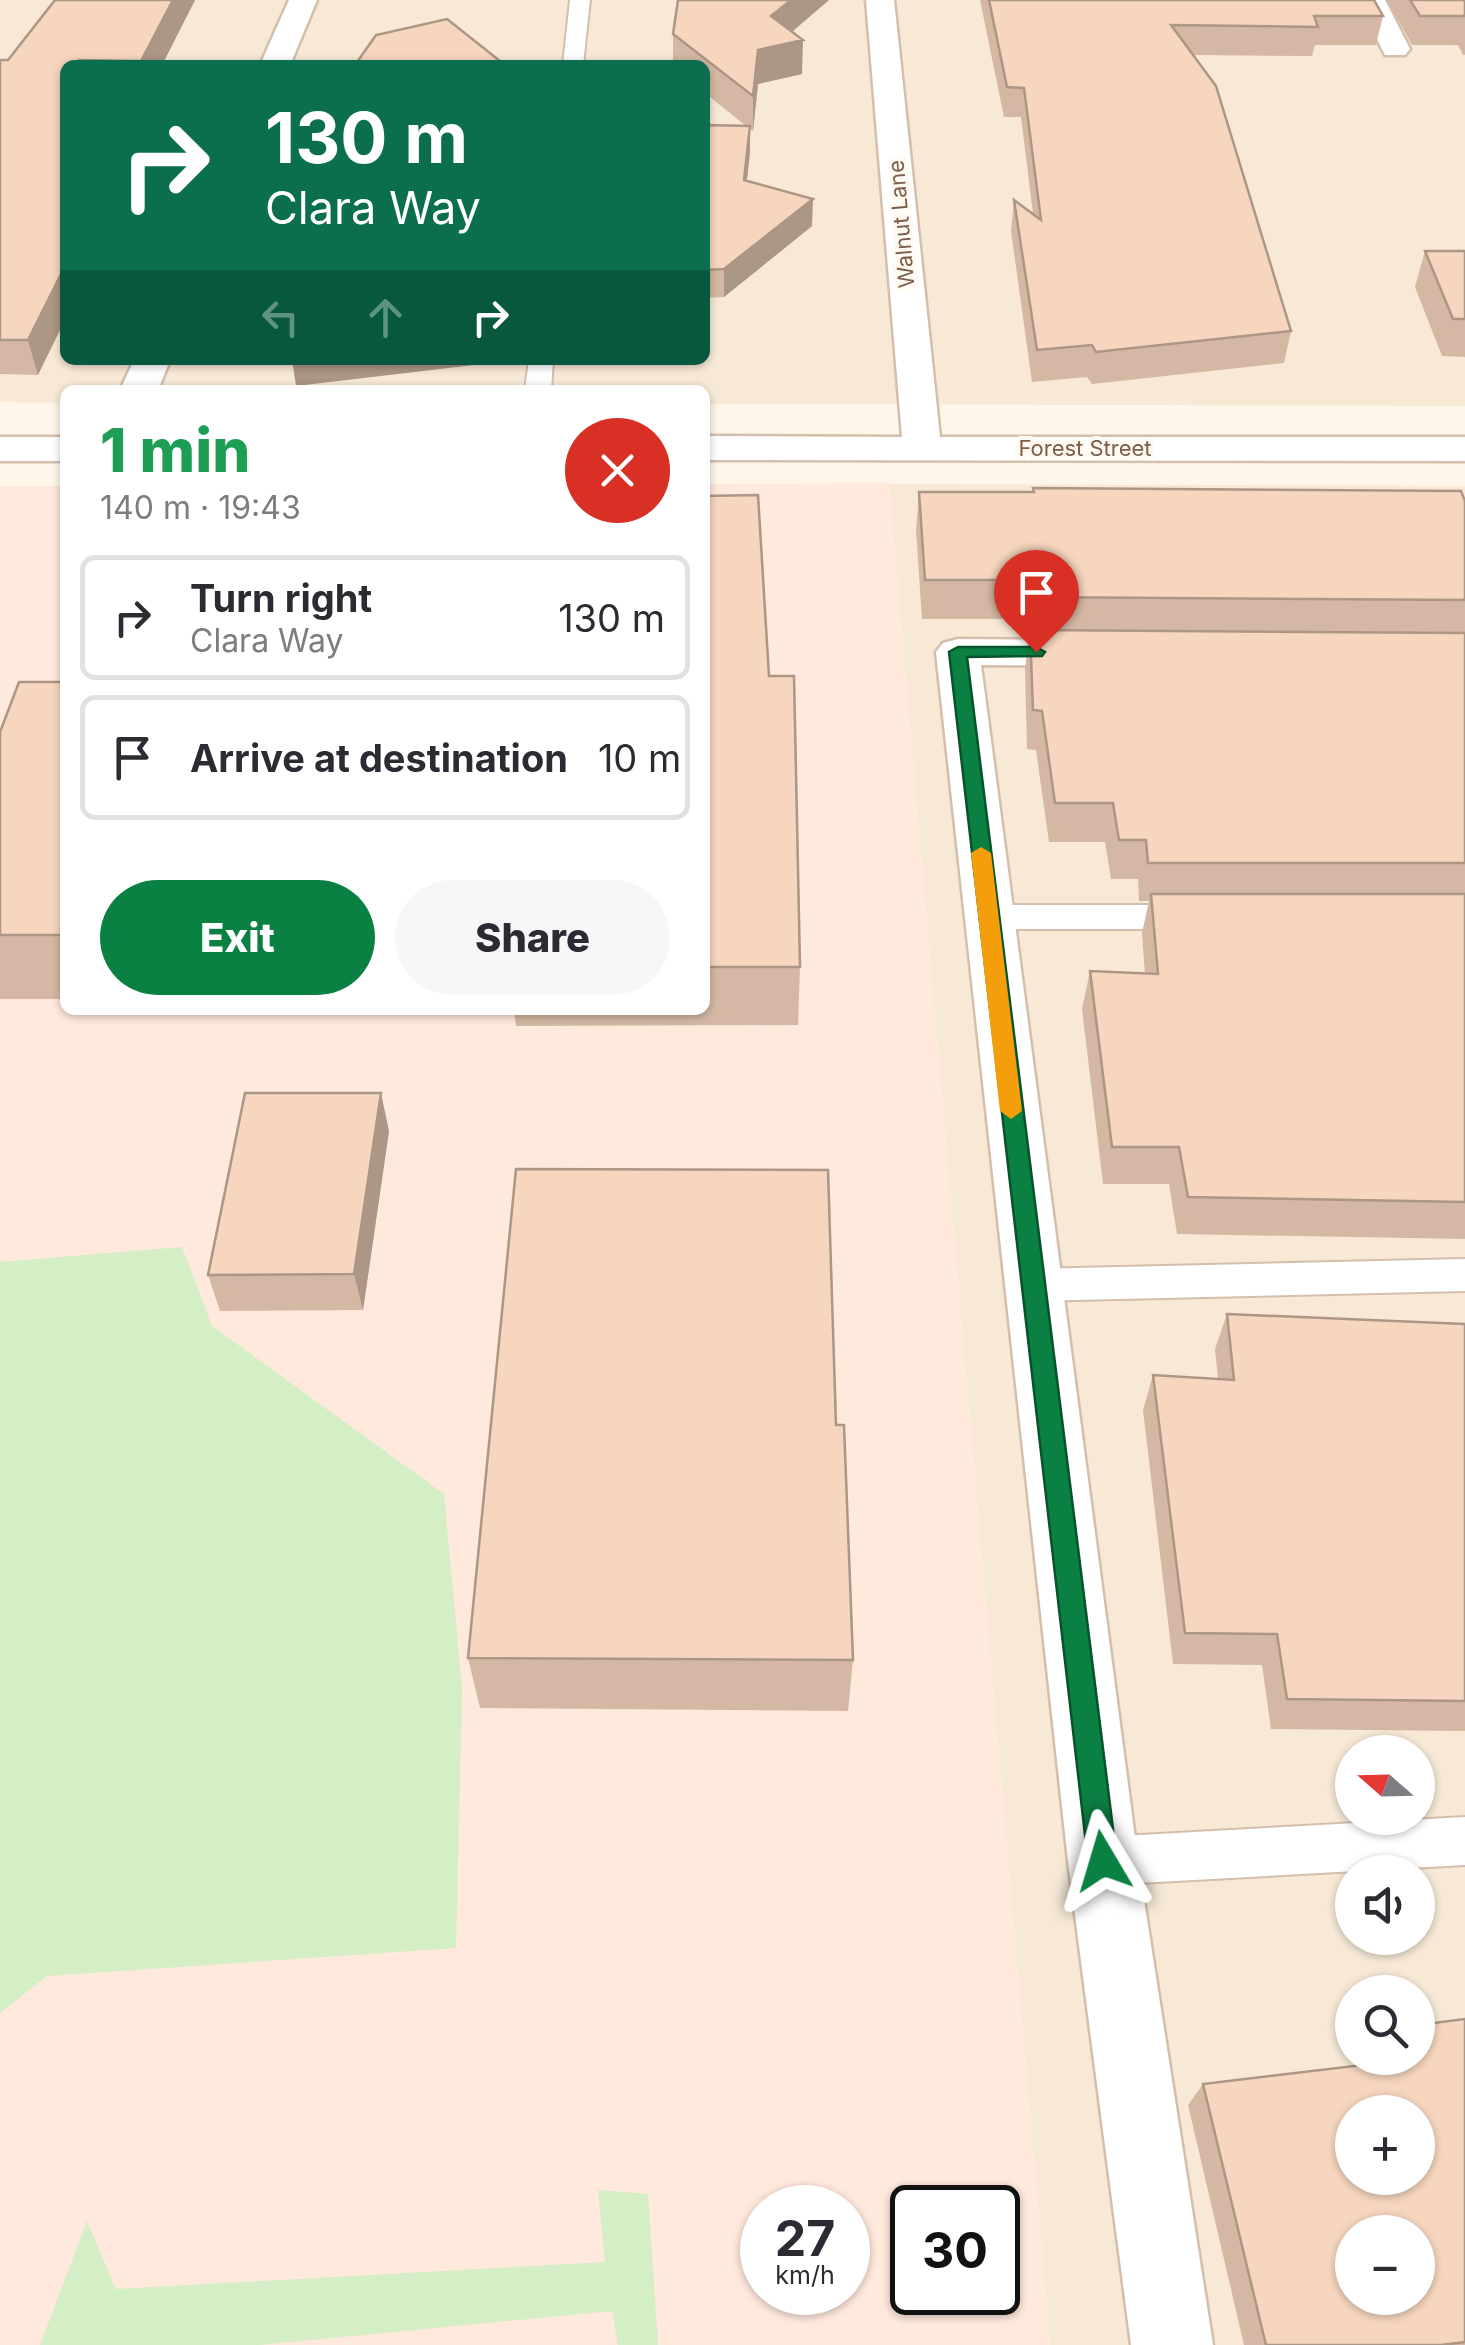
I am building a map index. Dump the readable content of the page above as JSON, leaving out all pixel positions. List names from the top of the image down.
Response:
{
  "streets": {
    "street": ["Walnut Lane", "Forest Street"]
  },
  "crossings": [
    ["Walnut Lane", "Forest Street"]
  ],
  "north": "left",
  "page": {
    "turn": ["130 m", "Clara Way"],
    "heading": ["1 min", "140 m · 19:43"],
    "list": [
      {
        "name": "Turn right",
        "note": "Clara Way",
        "value": "130 m"
      },
      {
        "name": "Arrive at destination",
        "value": "10 m"
      }
    ],
    "buttons": ["Exit", "Share"],
    "map_buttons": ["+", "−"],
    "speed": "27 km/h",
    "limit": "30"
  }
}
